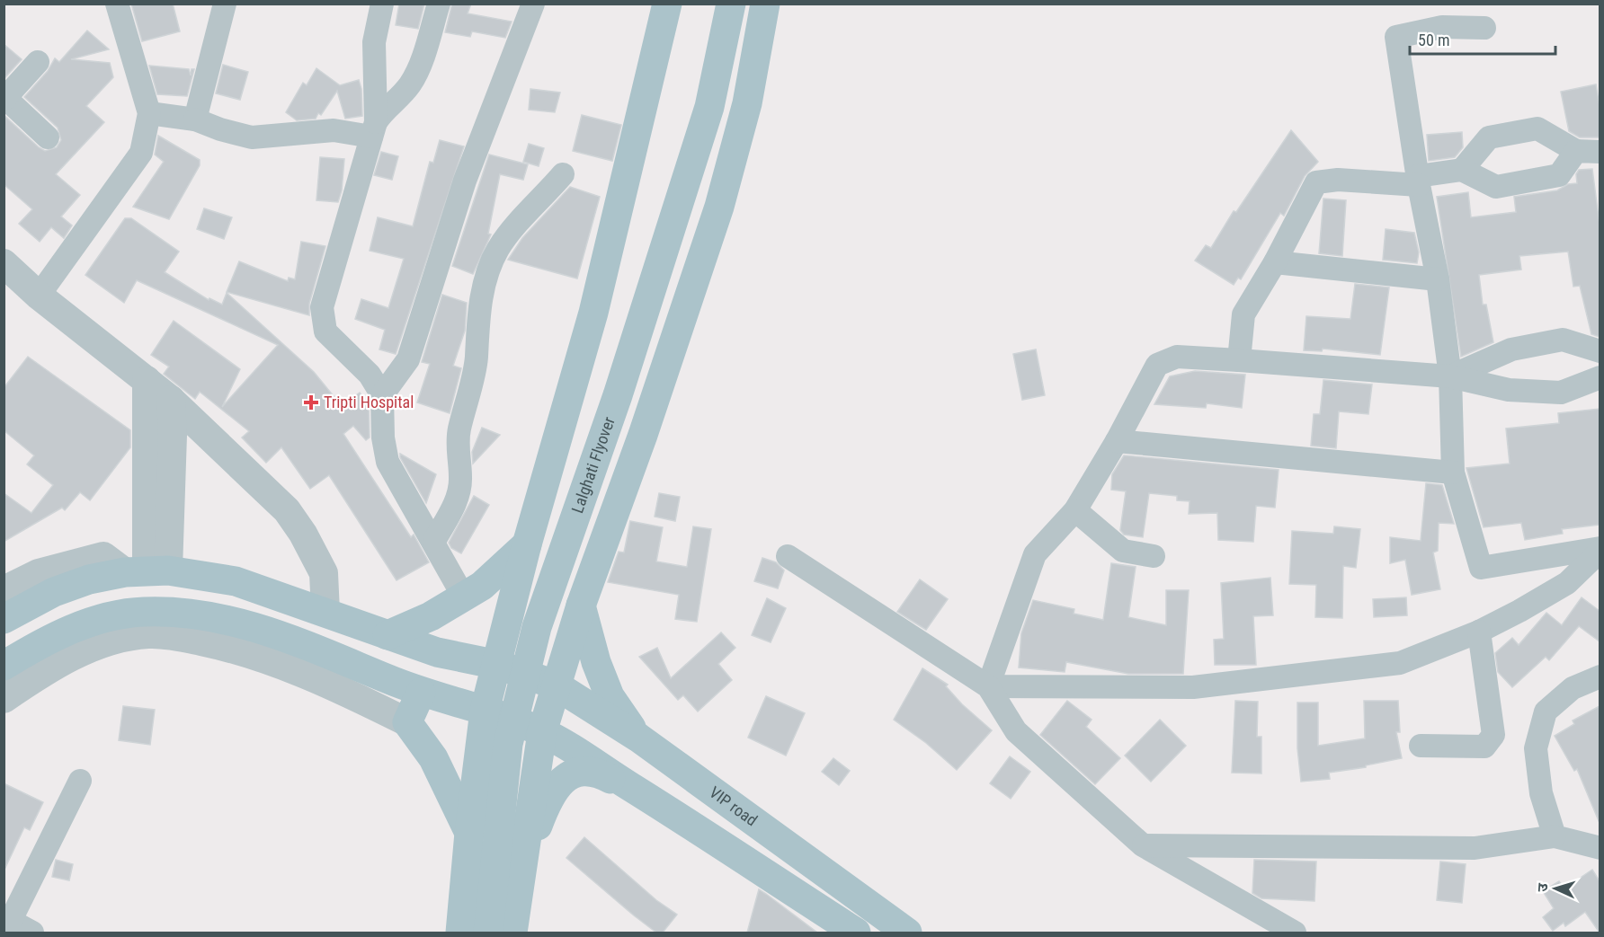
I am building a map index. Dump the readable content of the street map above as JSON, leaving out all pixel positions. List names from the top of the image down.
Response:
{
  "streets": {
    "main road": ["Lalghati Flyover", "VIP road"]
  },
  "places": {
    "health": ["Tripti Hospital"]
  },
  "scale_bar": "50 m",
  "north": "left"
}
